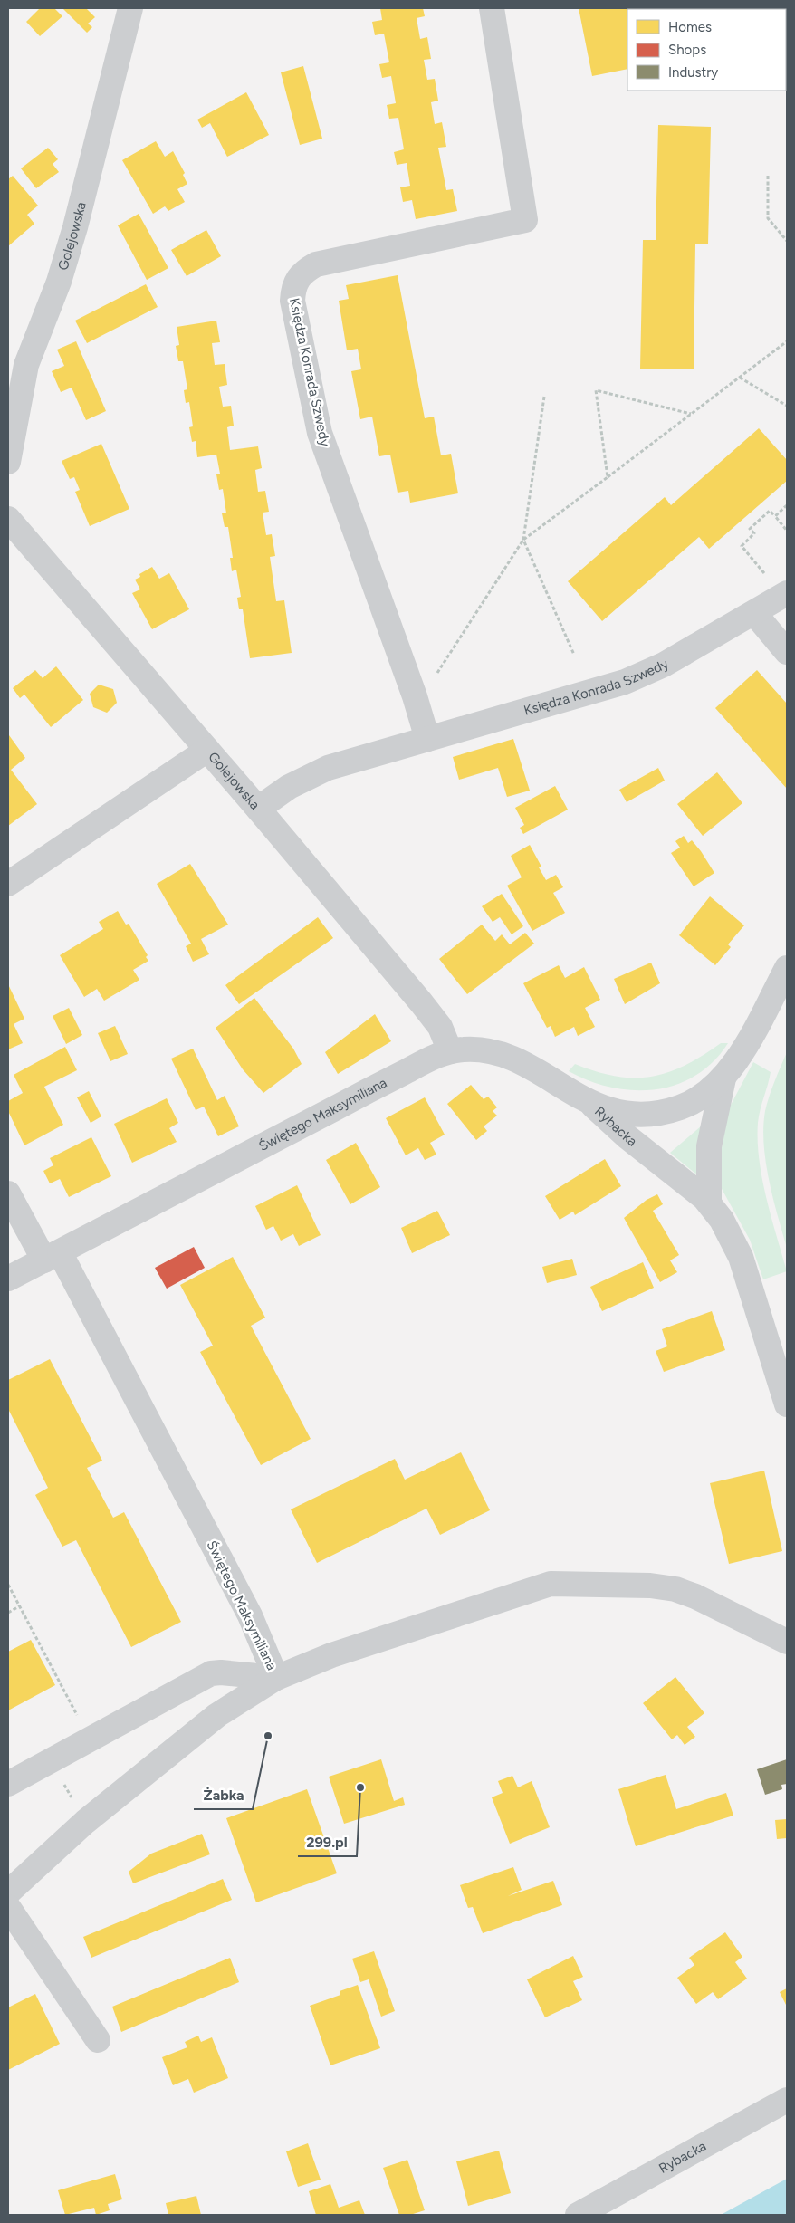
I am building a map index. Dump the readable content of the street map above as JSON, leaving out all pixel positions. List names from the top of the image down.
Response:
{
  "streets": {
    "street": [
      "Golejowska",
      "Księdza Konrada Szwedy",
      "Świętego Maksymiliana",
      "Rybacka"
    ]
  },
  "crossings": [
    ["Golejowska", "Księdza Konrada Szwedy"],
    ["Golejowska", "Świętego Maksymiliana"],
    ["Świętego Maksymiliana", "Rybacka"]
  ],
  "places": ["Żabka", "299.pl"],
  "legend": ["Homes", "Shops", "Industry"]
}
